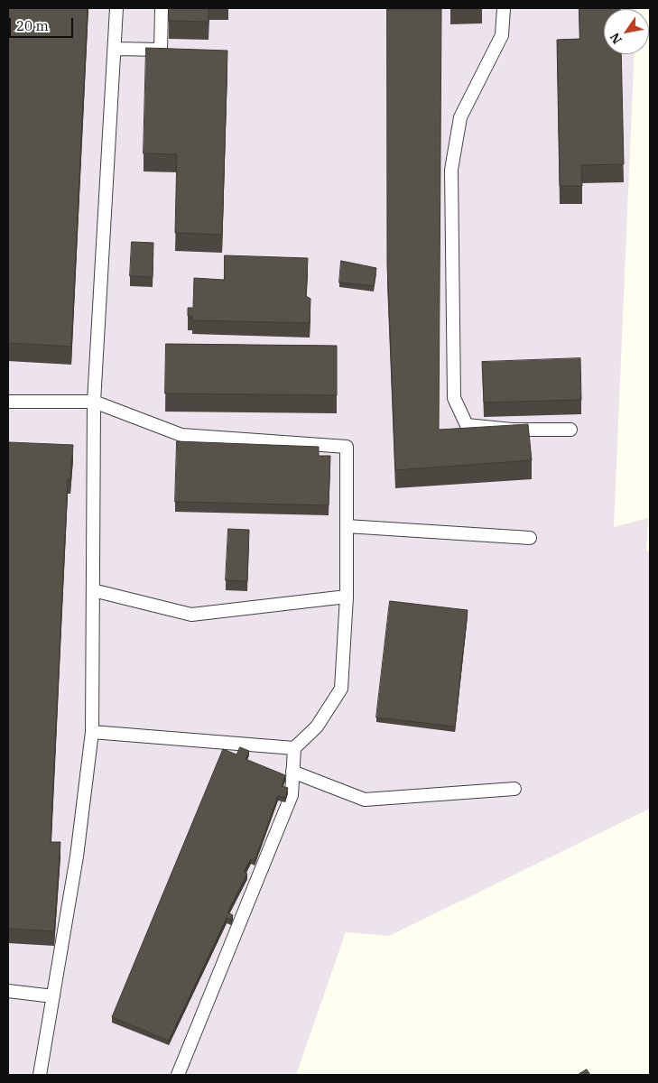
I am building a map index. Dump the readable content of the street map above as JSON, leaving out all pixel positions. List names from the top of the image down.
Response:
{
  "scale_bar": "20 m",
  "north": "bottom left"
}
